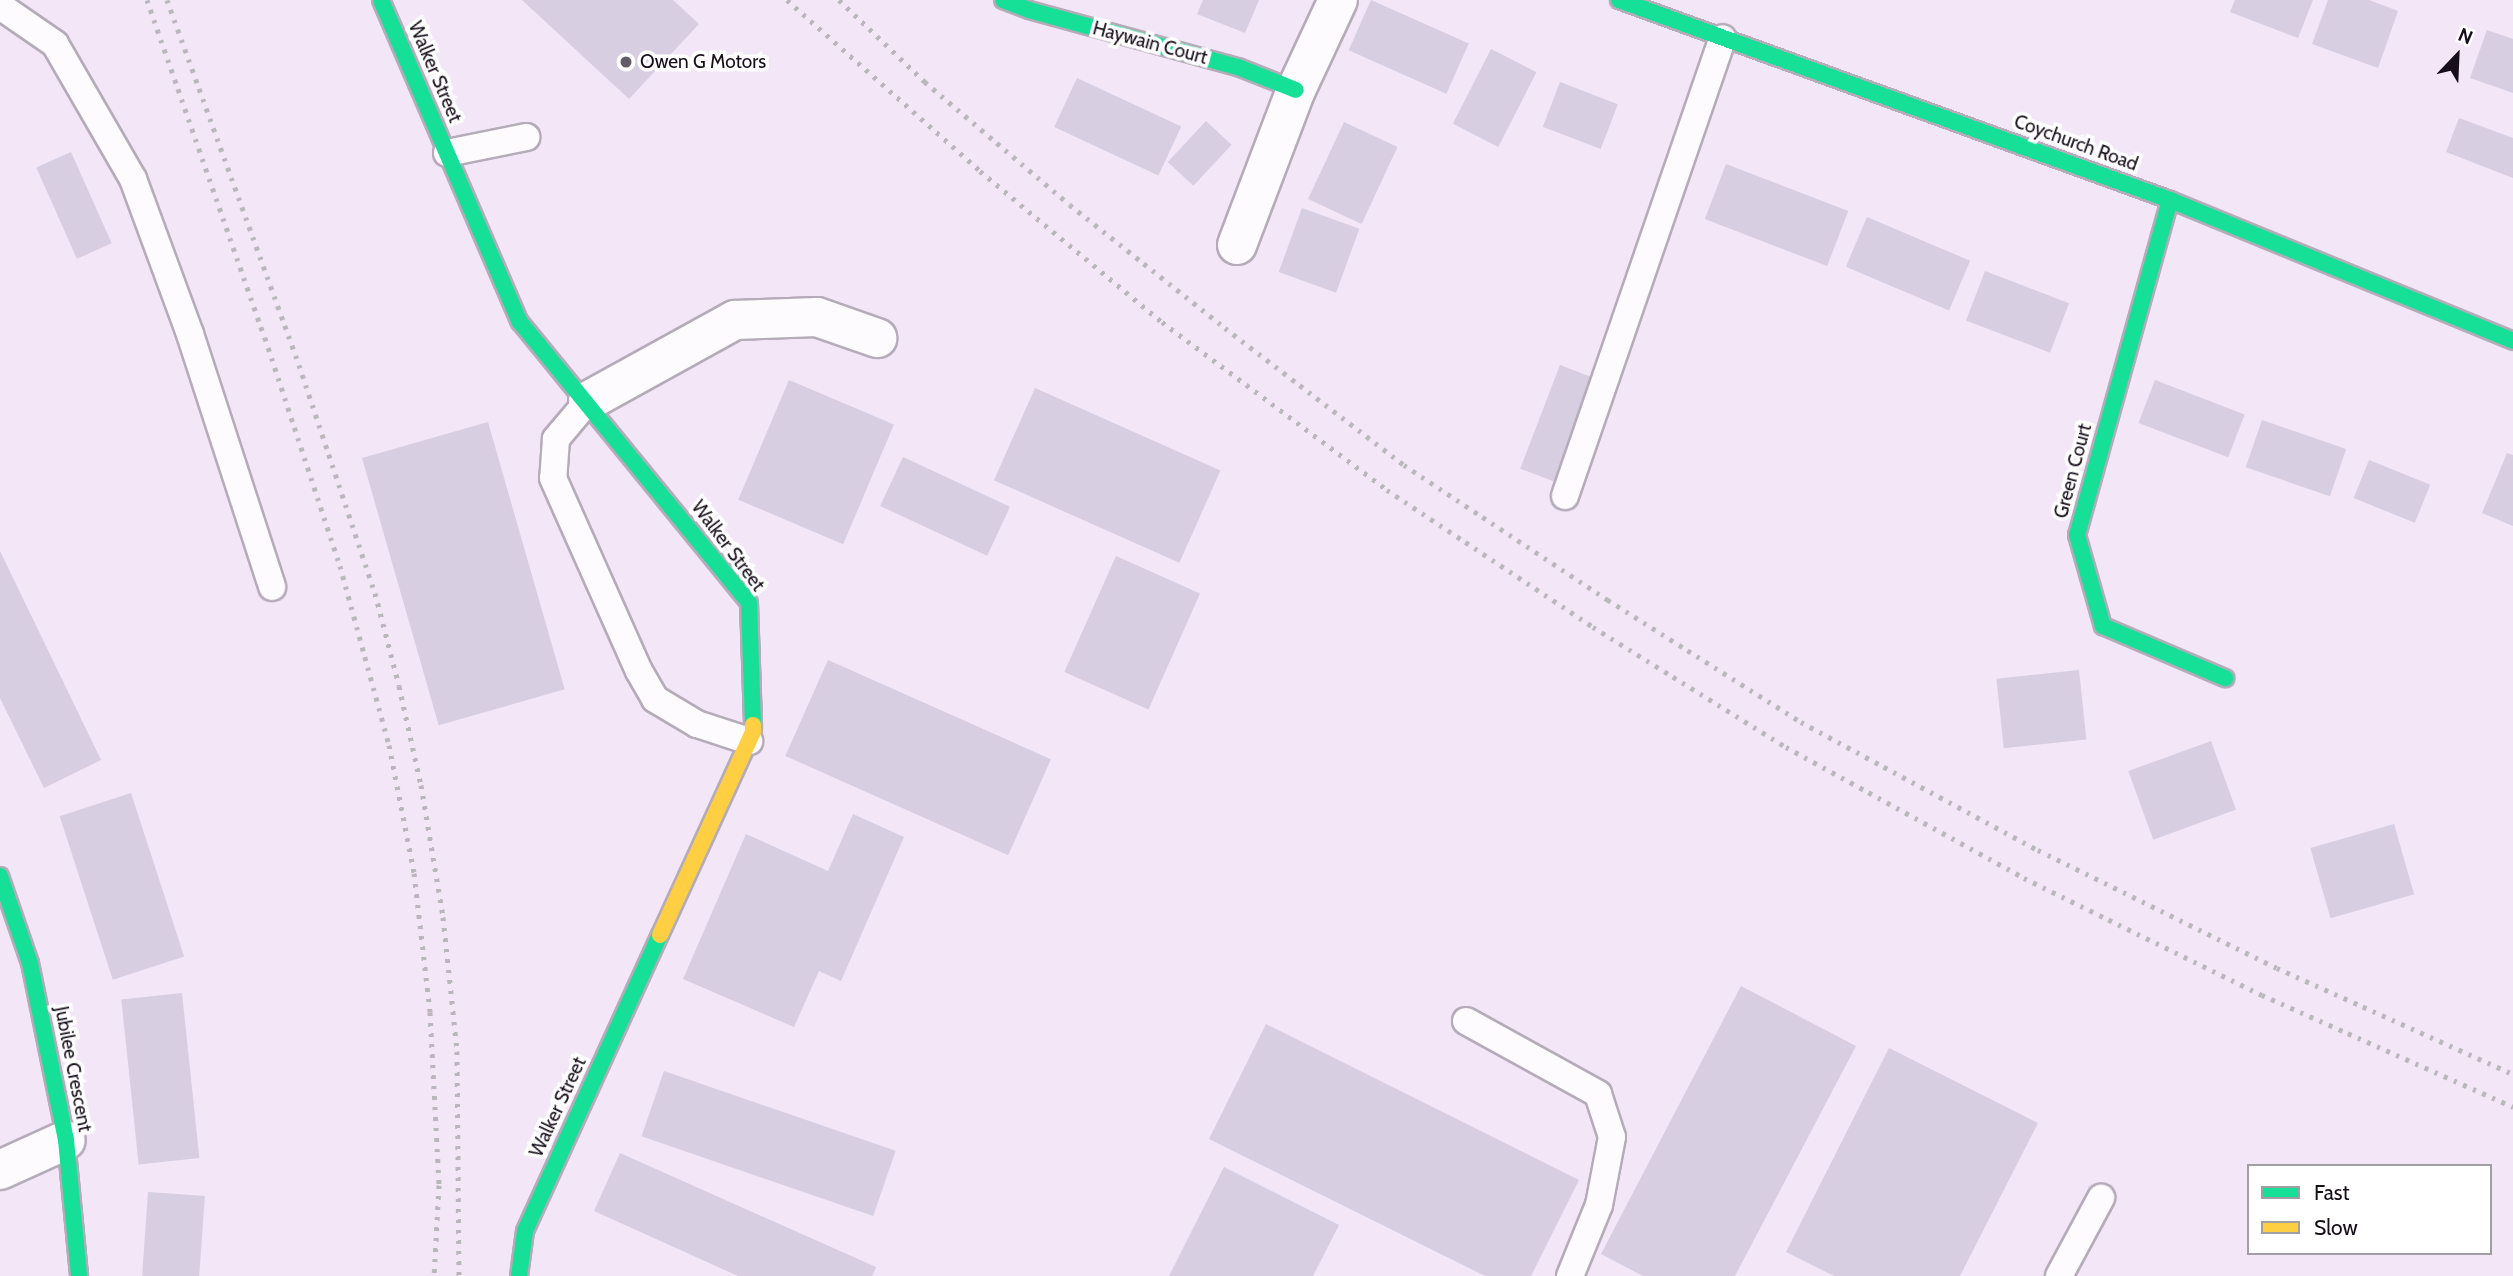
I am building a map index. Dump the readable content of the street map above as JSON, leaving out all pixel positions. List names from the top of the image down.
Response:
{
  "streets": {
    "street": [
      "Haywain Court",
      "Walker Street",
      "Coychurch Road",
      "Green Court",
      "Jubilee Crescent"
    ]
  },
  "crossings": [
    ["Coychurch Road", "Green Court"]
  ],
  "places": ["Owen G Motors"],
  "legend": ["Fast", "Slow"],
  "north": "top right"
}
